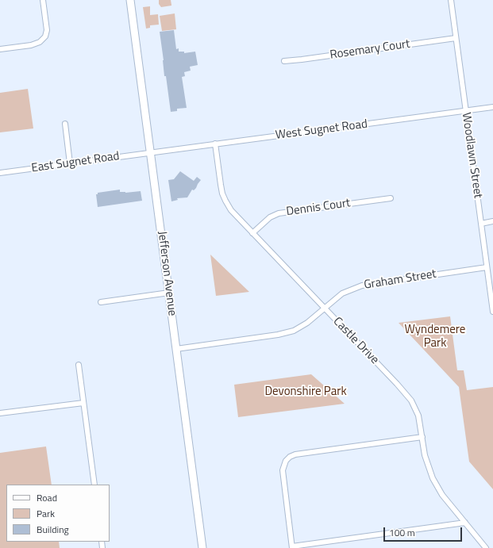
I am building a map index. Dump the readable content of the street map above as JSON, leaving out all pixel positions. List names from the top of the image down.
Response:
{
  "streets": {
    "street": [
      "Rosemary Court",
      "West Sugnet Road",
      "Woodlawn Street",
      "East Sugnet Road",
      "Dennis Court",
      "Jefferson Avenue",
      "Graham Street",
      "Castle Drive"
    ]
  },
  "crossings": [
    ["Rosemary Court", "Woodlawn Street"],
    ["West Sugnet Road", "Woodlawn Street"],
    ["West Sugnet Road", "East Sugnet Road"],
    ["West Sugnet Road", "Jefferson Avenue"],
    ["West Sugnet Road", "Castle Drive"],
    ["Woodlawn Street", "Graham Street"],
    ["East Sugnet Road", "Jefferson Avenue"],
    ["Dennis Court", "Castle Drive"],
    ["Jefferson Avenue", "Graham Street"],
    ["Graham Street", "Castle Drive"]
  ],
  "parks": ["Wyndemere Park", "Devonshire Park"],
  "legend": ["Road", "Park", "Building"],
  "scale_bar": "100 m"
}
